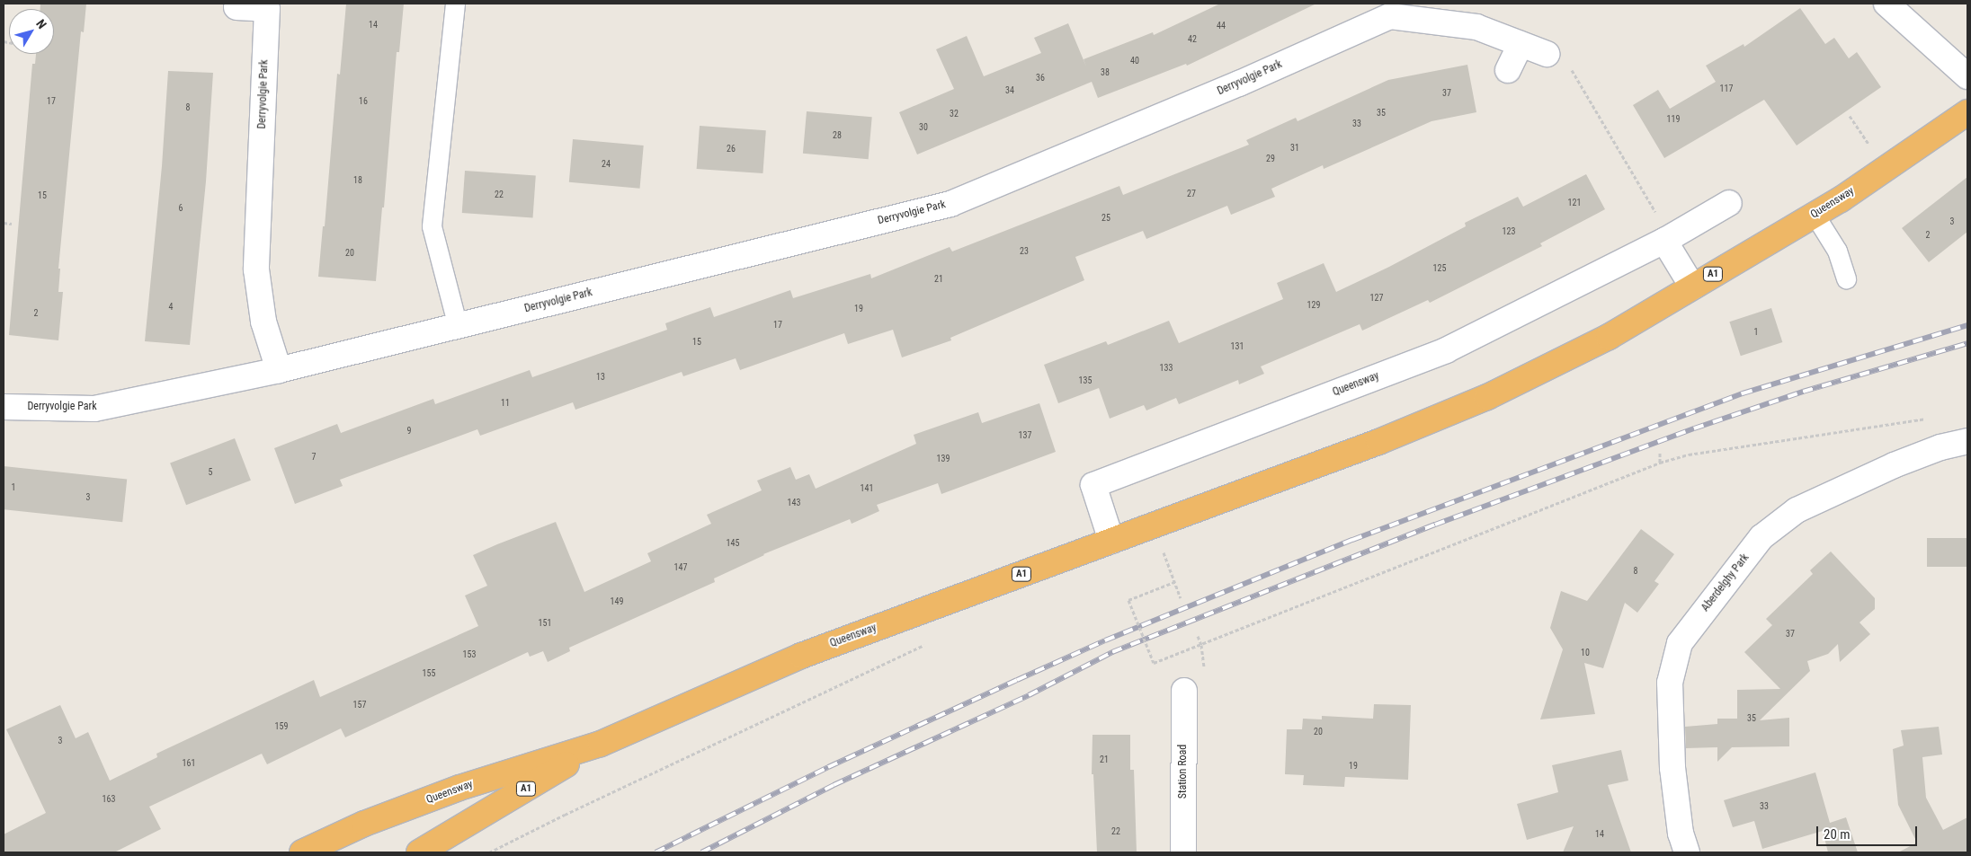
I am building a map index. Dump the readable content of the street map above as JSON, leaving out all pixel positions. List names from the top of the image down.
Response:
{
  "streets": {
    "highway": ["Queensway", "A1"],
    "street": ["Derryvolgie Park", "Aberdelghy Park", "Station Road"]
  },
  "house_numbers": [
    "14",
    "44",
    "42",
    "40",
    "38",
    "36",
    "117",
    "34",
    "37",
    "17",
    "16",
    "8",
    "35",
    "32",
    "119",
    "33",
    "30",
    "28",
    "31",
    "26",
    "29",
    "24",
    "18",
    "27",
    "22",
    "15",
    "121",
    "6",
    "25",
    "3",
    "123",
    "2",
    "23",
    "20",
    "125",
    "21",
    "127",
    "129",
    "4",
    "19",
    "2",
    "17",
    "1",
    "15",
    "131",
    "133",
    "13",
    "135",
    "11",
    "9",
    "137",
    "7",
    "139",
    "5",
    "1",
    "141",
    "3",
    "143",
    "145",
    "147",
    "8",
    "149",
    "151",
    "37",
    "10",
    "153",
    "155",
    "157",
    "35",
    "159",
    "20",
    "3",
    "21",
    "161",
    "19",
    "163",
    "33",
    "22",
    "14"
  ],
  "scale_bar": "20 m",
  "north": "top right"
}
